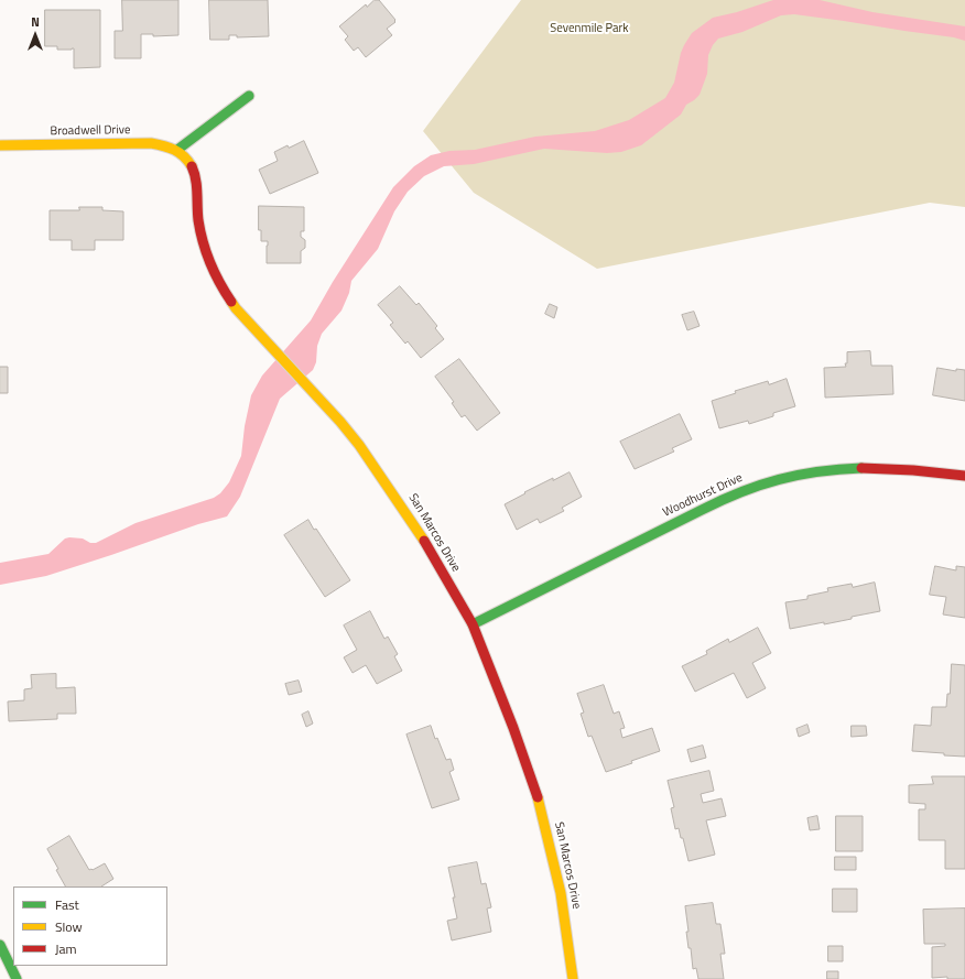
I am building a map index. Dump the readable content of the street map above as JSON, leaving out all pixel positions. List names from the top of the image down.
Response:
{
  "streets": {
    "street": ["Broadwell Drive", "Woodhurst Drive", "San Marcos Drive"]
  },
  "crossings": [
    ["Broadwell Drive", "San Marcos Drive"],
    ["Woodhurst Drive", "San Marcos Drive"]
  ],
  "parks": ["Sevenmile Park"],
  "legend": ["Fast", "Slow", "Jam"],
  "north": "top"
}
